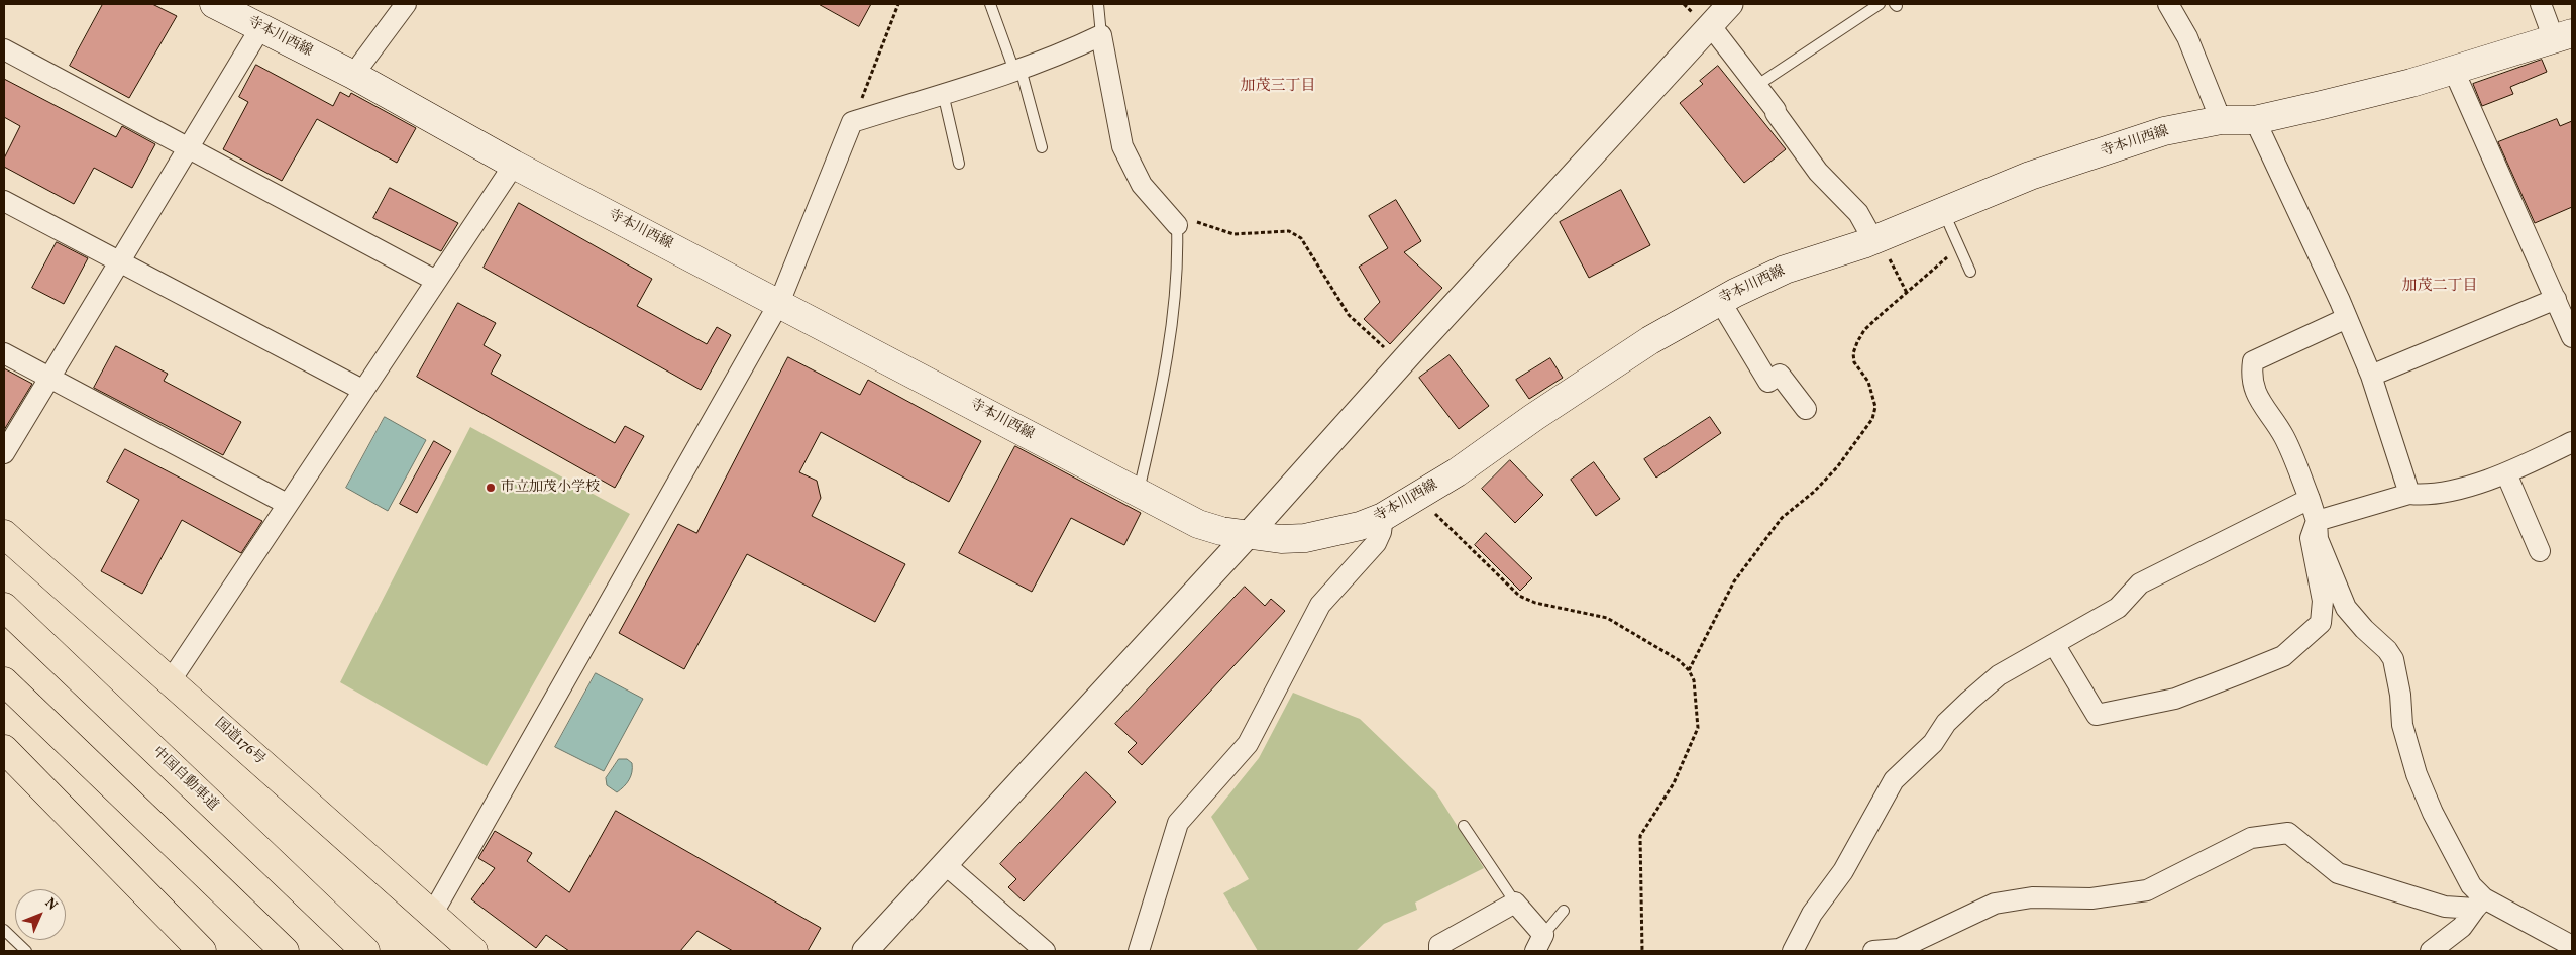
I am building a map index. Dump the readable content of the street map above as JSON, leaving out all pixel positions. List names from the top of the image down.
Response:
{
  "streets": {
    "highway": ["国道176号", "中国自動車道"],
    "main road": ["寺本川西線"]
  },
  "districts": ["加茂三丁目", "加茂二丁目"],
  "places": ["市立加茂小学校"],
  "north": "top right"
}
